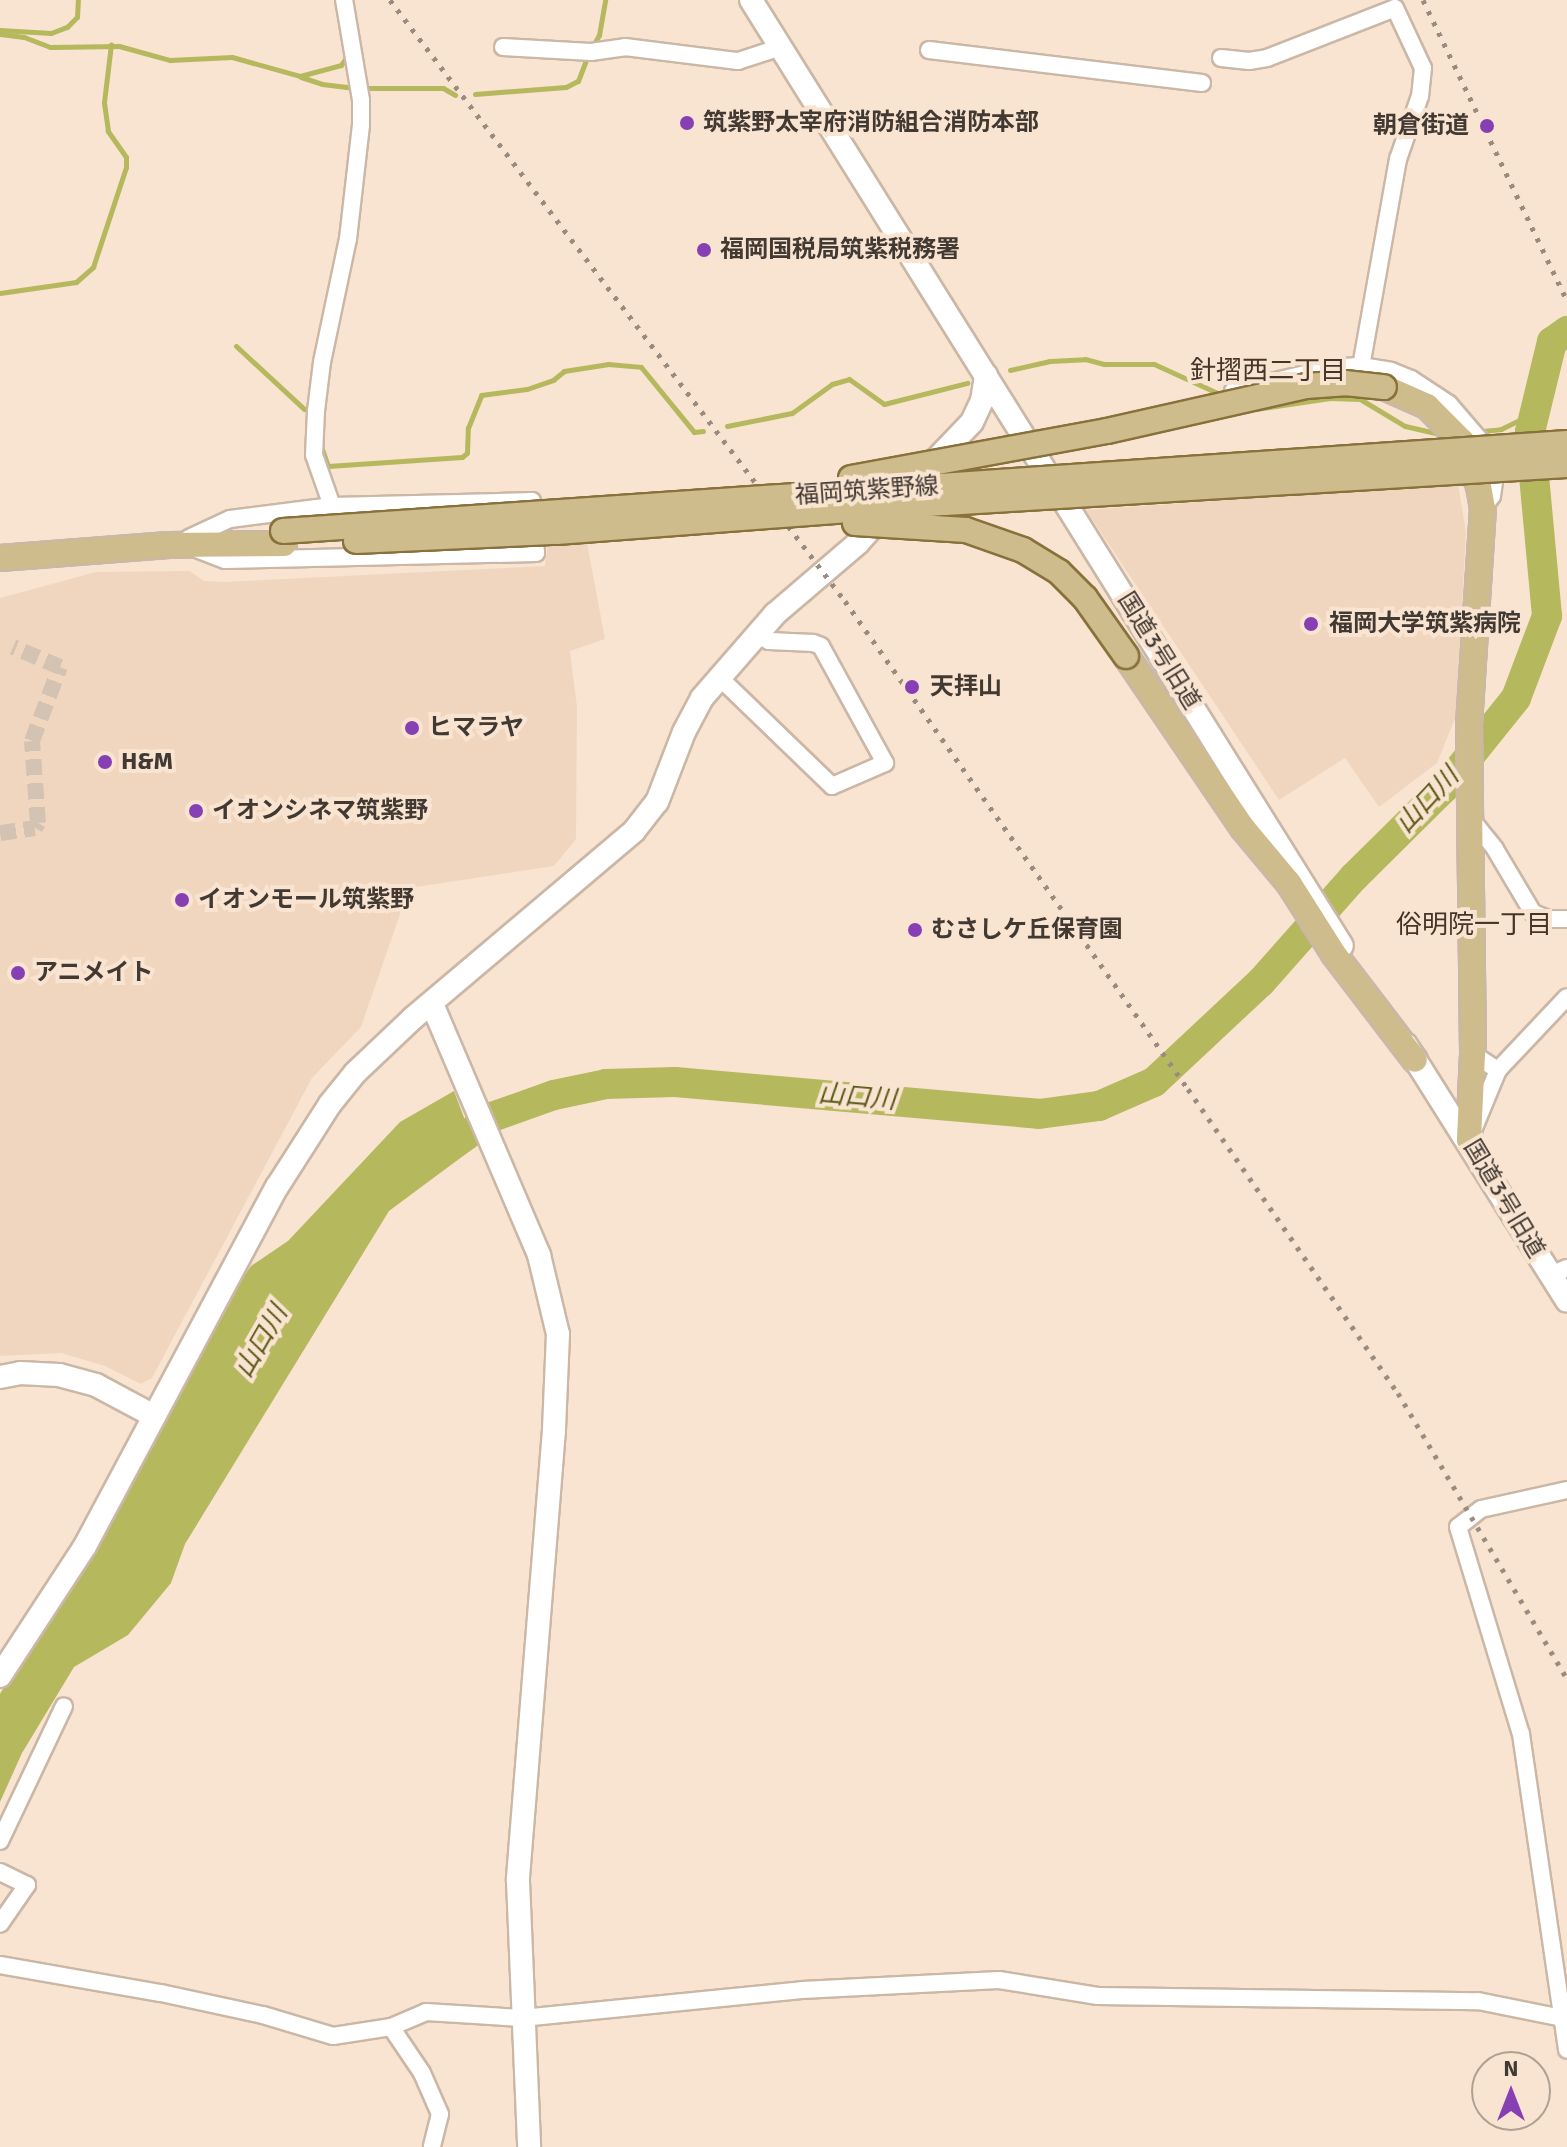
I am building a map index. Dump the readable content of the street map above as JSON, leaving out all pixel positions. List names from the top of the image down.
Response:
{
  "streets": {
    "main road": ["福岡筑紫野線"],
    "street": ["国道3号旧道"]
  },
  "districts": ["針摺西二丁目", "俗明院一丁目"],
  "water": ["山口川"],
  "places": [
    "筑紫野太宰府消防組合消防本部",
    "朝倉街道",
    "福岡国税局筑紫税務署",
    "福岡大学筑紫病院",
    "天拝山",
    "ヒマラヤ",
    "H&M",
    "イオンシネマ筑紫野",
    "イオンモール筑紫野",
    "むさしケ丘保育園",
    "アニメイト"
  ],
  "north": "top"
}
